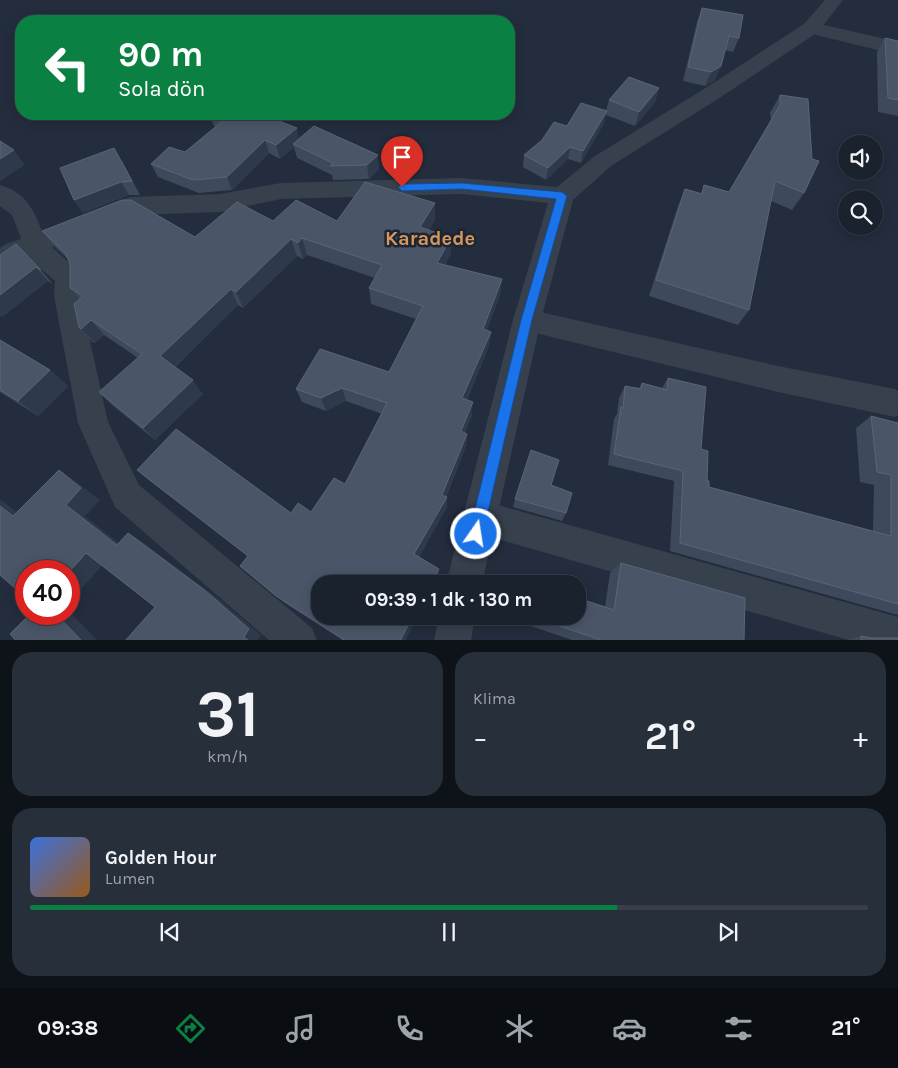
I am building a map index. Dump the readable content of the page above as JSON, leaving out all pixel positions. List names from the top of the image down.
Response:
{
  "districts": ["Karadede"],
  "page": {
    "turn": ["90 m", "Sola dön"],
    "limit": "40",
    "trip": "09:39 · 1 dk · 130 m",
    "tile": [
      ["31", "km/h"],
      "Klima"
    ],
    "heat": ["−", "21°", "+"],
    "song": ["Golden Hour", "Lumen"],
    "tabs": ["09:38", "21°"]
  }
}
